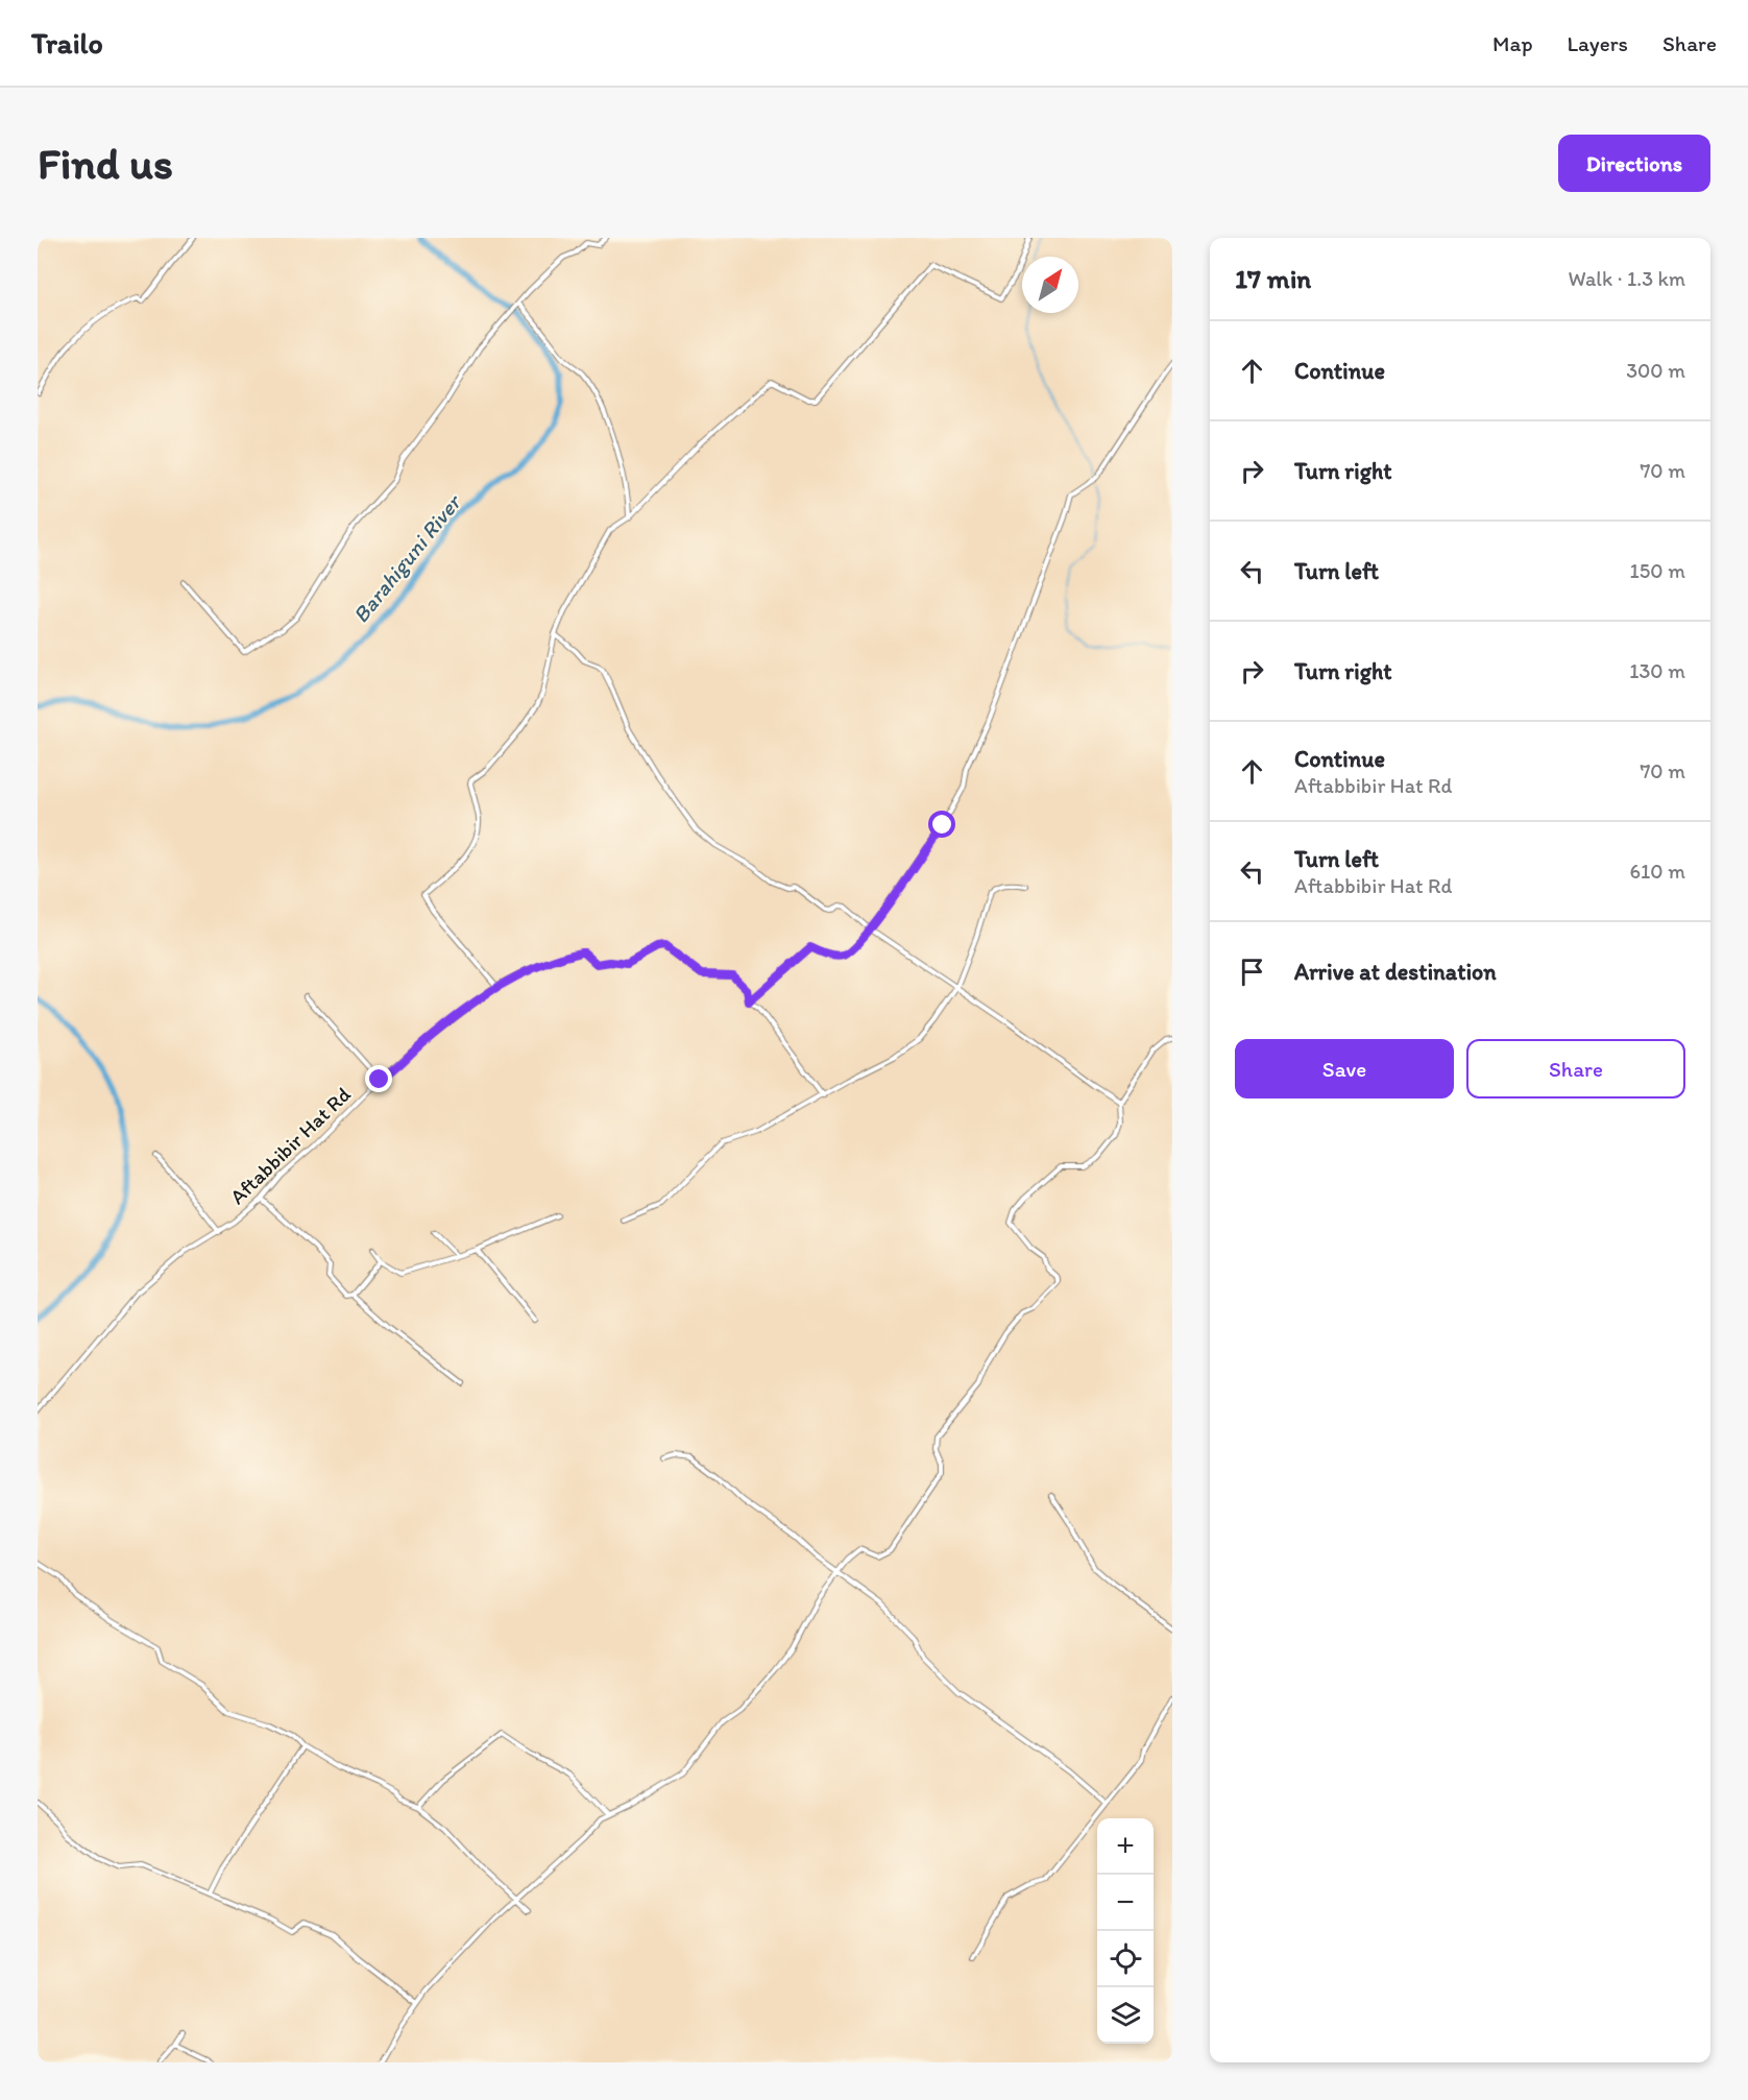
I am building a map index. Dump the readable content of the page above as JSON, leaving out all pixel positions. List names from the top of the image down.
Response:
{
  "streets": {
    "street": ["Aftabbibir Hat Rd"]
  },
  "water": ["Barahiguni River"],
  "north": "top right",
  "page": {
    "header": "Trailo",
    "nav": ["Map", "Layers", "Share"],
    "buttons": [
      "Directions",
      ["Save", "Share"]
    ],
    "title": "Find us",
    "heading": ["17 min", "Walk · 1.3 km"],
    "list": [
      ["Continue", "300 m"],
      ["Turn right", "70 m"],
      ["Turn left", "150 m"],
      ["Turn right", "130 m"],
      ["Continue", "Aftabbibir Hat Rd", "70 m"],
      ["Turn left", "Aftabbibir Hat Rd", "610 m"],
      "Arrive at destination"
    ],
    "map_buttons": ["+", "−"]
  }
}
